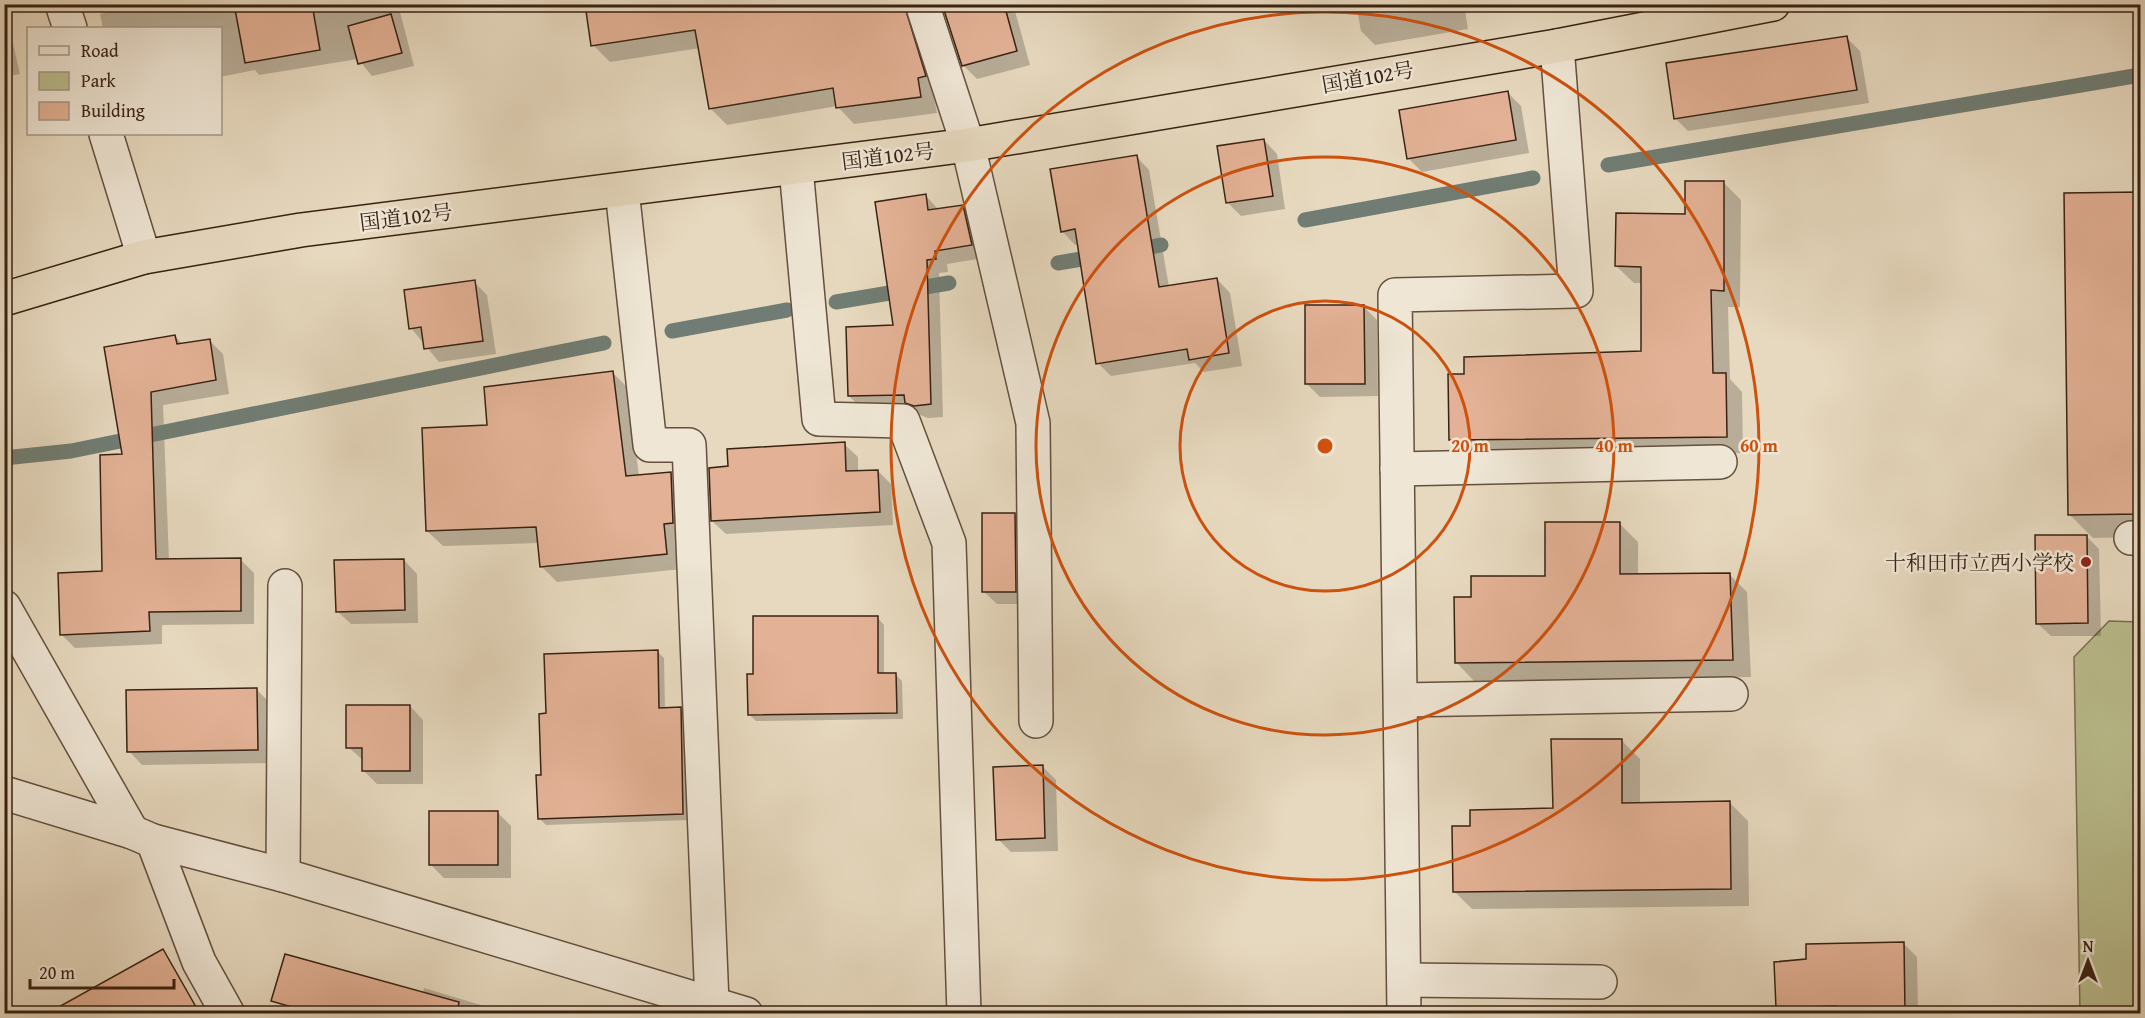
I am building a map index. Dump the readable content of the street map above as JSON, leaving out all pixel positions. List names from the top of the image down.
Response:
{
  "streets": {
    "highway": ["国道102号"]
  },
  "places": ["十和田市立西小学校"],
  "legend": ["Road", "Park", "Building"],
  "scale_bar": "20 m",
  "north": "top",
  "rings": ["20 m", "40 m", "60 m"]
}
